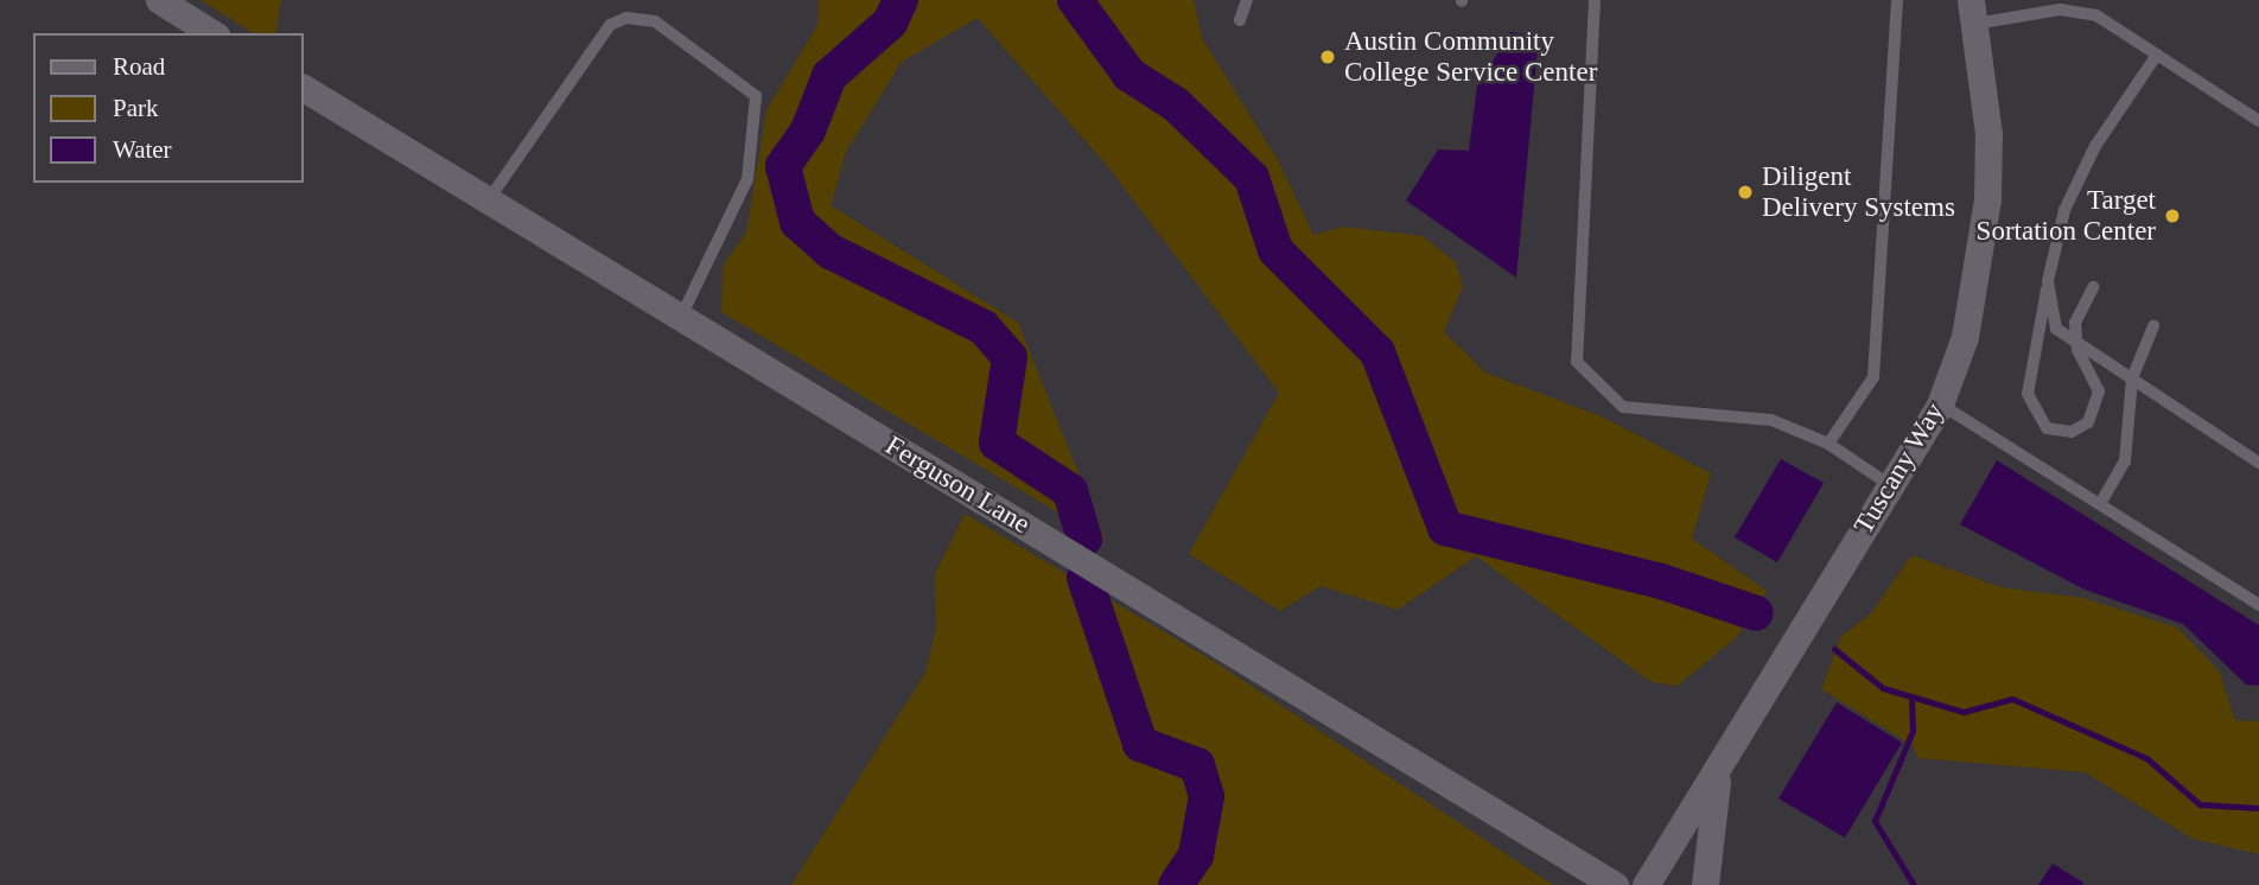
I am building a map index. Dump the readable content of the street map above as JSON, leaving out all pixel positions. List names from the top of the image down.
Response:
{
  "streets": {
    "street": ["Tuscany Way", "Ferguson Lane"]
  },
  "places": ["Austin Community College Service Center", "Diligent Delivery Systems", "Target Sortation Center"],
  "legend": ["Road", "Park", "Water"]
}
